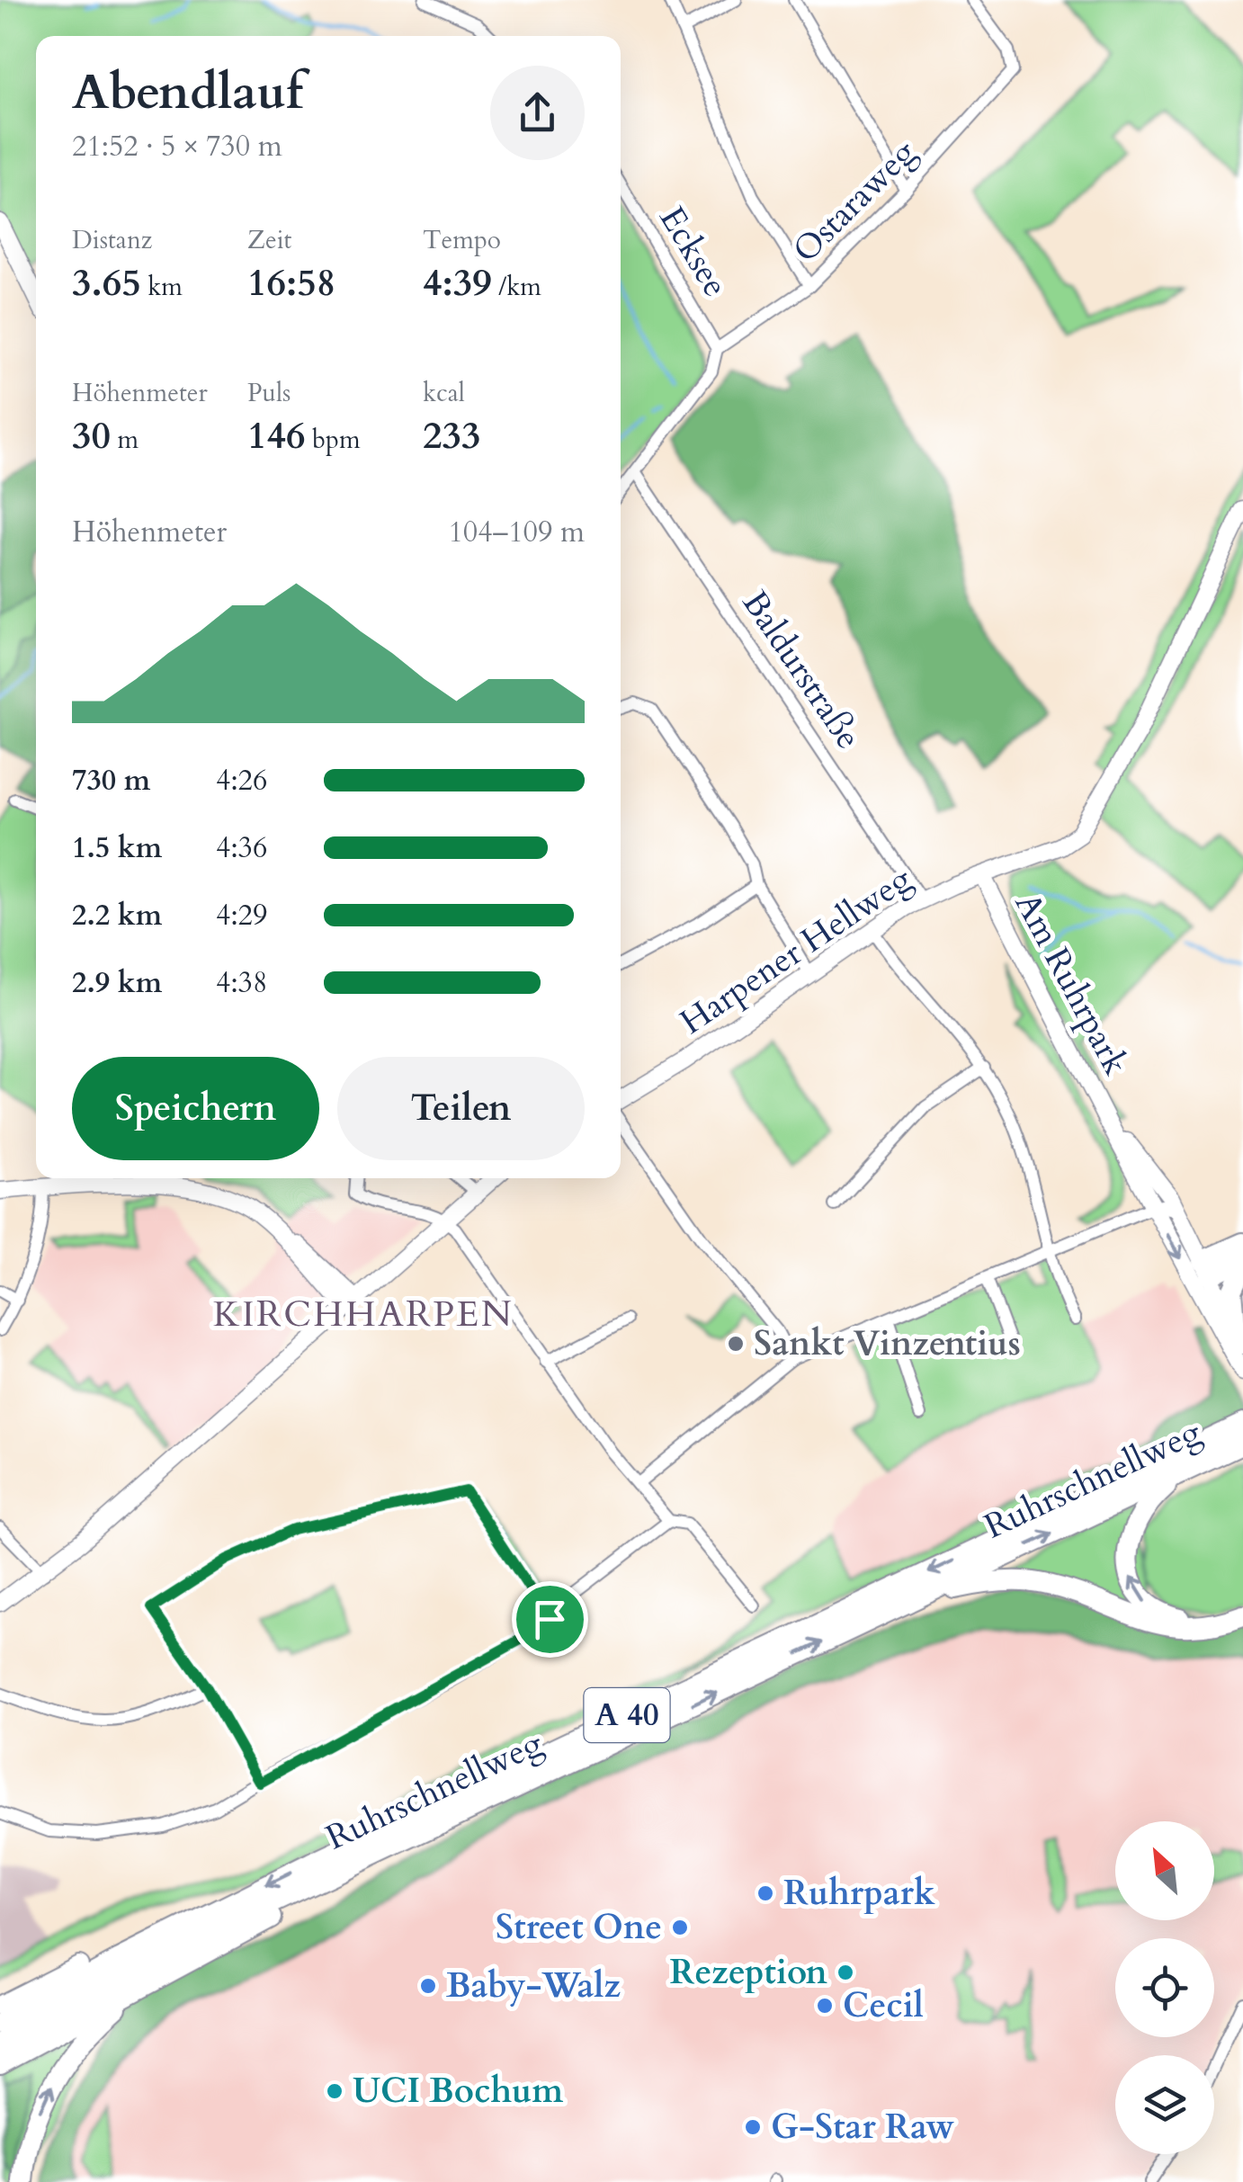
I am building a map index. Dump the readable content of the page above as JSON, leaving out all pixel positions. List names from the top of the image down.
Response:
{
  "streets": {
    "highway": ["Ruhrschnellweg", "A 40"],
    "main road": ["Harpener Hellweg", "Am Ruhrpark"],
    "street": ["Ostaraweg", "Ecksee", "Baldurstraße"]
  },
  "crossings": [
    ["Ostaraweg", "Ecksee"],
    ["Ostaraweg", "Baldurstraße"],
    ["Baldurstraße", "Harpener Hellweg"],
    ["Harpener Hellweg", "Am Ruhrpark"]
  ],
  "districts": ["KIRCHHARPEN"],
  "places": [
    "Sankt Vinzentius",
    "Ruhrpark",
    "Street One",
    "Rezeption",
    "Baby-Walz",
    "Cecil",
    "UCI Bochum",
    "G-Star Raw"
  ],
  "north": "top left",
  "page": {
    "heading": ["Abendlauf", "21:52 · 5 × 730 m"],
    "stats": [
      ["Distanz", "3.65 km"],
      ["Zeit", "16:58"],
      ["Tempo", "4:39 /km"],
      ["Höhenmeter", "30 m"],
      ["Puls", "146 bpm"],
      ["kcal", "233"]
    ],
    "chart": ["Höhenmeter", "104–109 m"],
    "list": [
      {
        "name": "730 m",
        "note": "4:26"
      },
      {
        "name": "1.5 km",
        "note": "4:36"
      },
      {
        "name": "2.2 km",
        "note": "4:29"
      },
      {
        "name": "2.9 km",
        "note": "4:38"
      }
    ],
    "buttons": ["Speichern", "Teilen"]
  }
}
